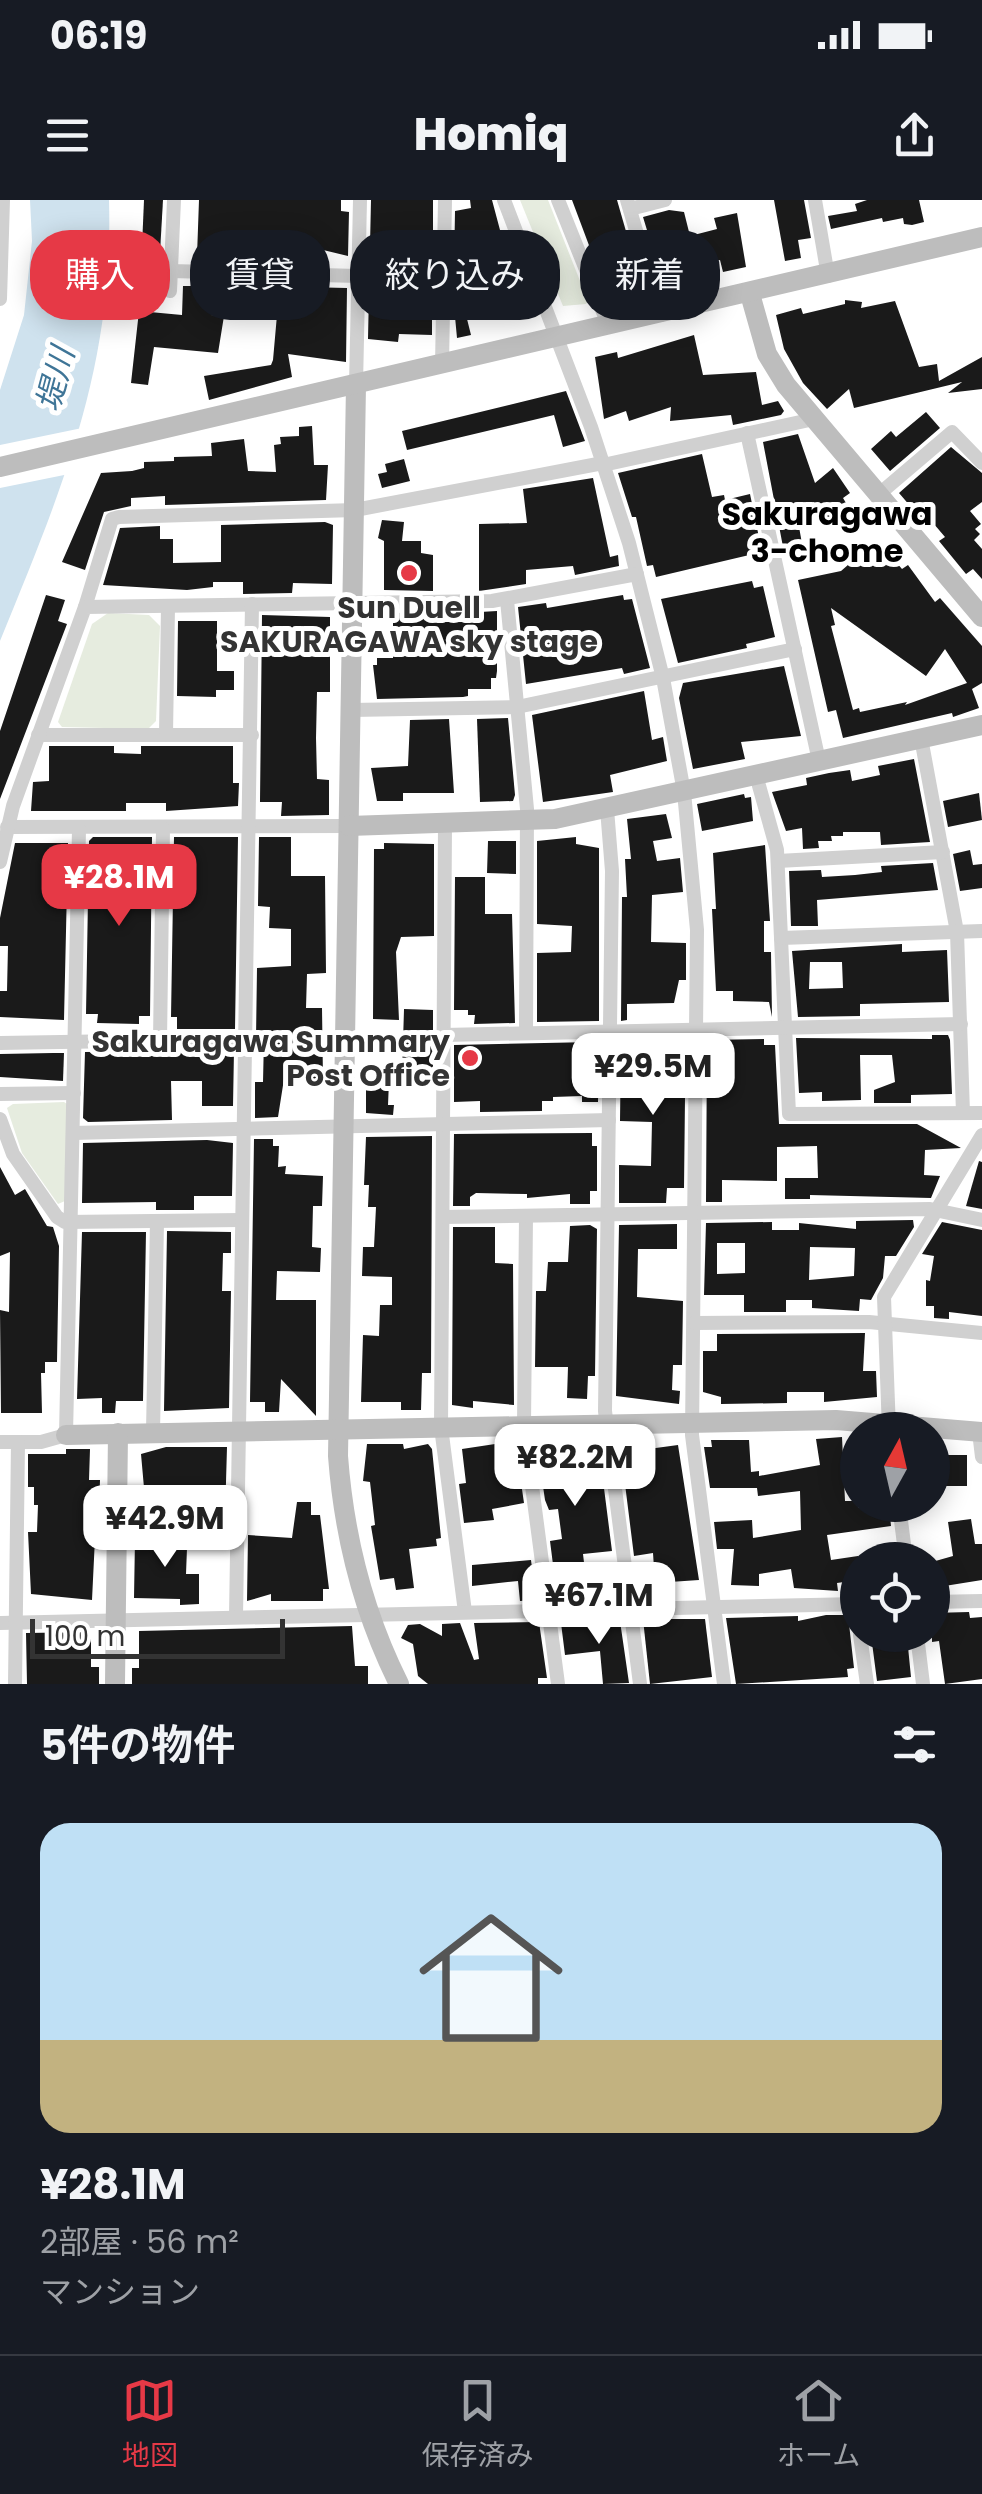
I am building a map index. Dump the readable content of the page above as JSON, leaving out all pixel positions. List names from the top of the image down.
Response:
{
  "districts": ["Sakuragawa 3-chome"],
  "water": ["堤川"],
  "places": ["Sun Duell SAKURAGAWA sky stage", "Sakuragawa Summary Post Office"],
  "scale_bar": "100 m",
  "north": "top",
  "page": {
    "status": "06:19",
    "header": "Homiq",
    "chip": [
      "購入",
      "賃貸",
      "絞り込み",
      "新着"
    ],
    "price": [
      "¥28.1M",
      "¥29.5M",
      "¥82.2M",
      "¥42.9M",
      "¥67.1M"
    ],
    "scale": "100 m",
    "heading": "5件の物件",
    "list": [
      {
        "name": "¥28.1M",
        "note": "2部屋 · 56 m² · マンション"
      }
    ],
    "tabs": ["地図", "保存済み", "ホーム"]
  }
}
